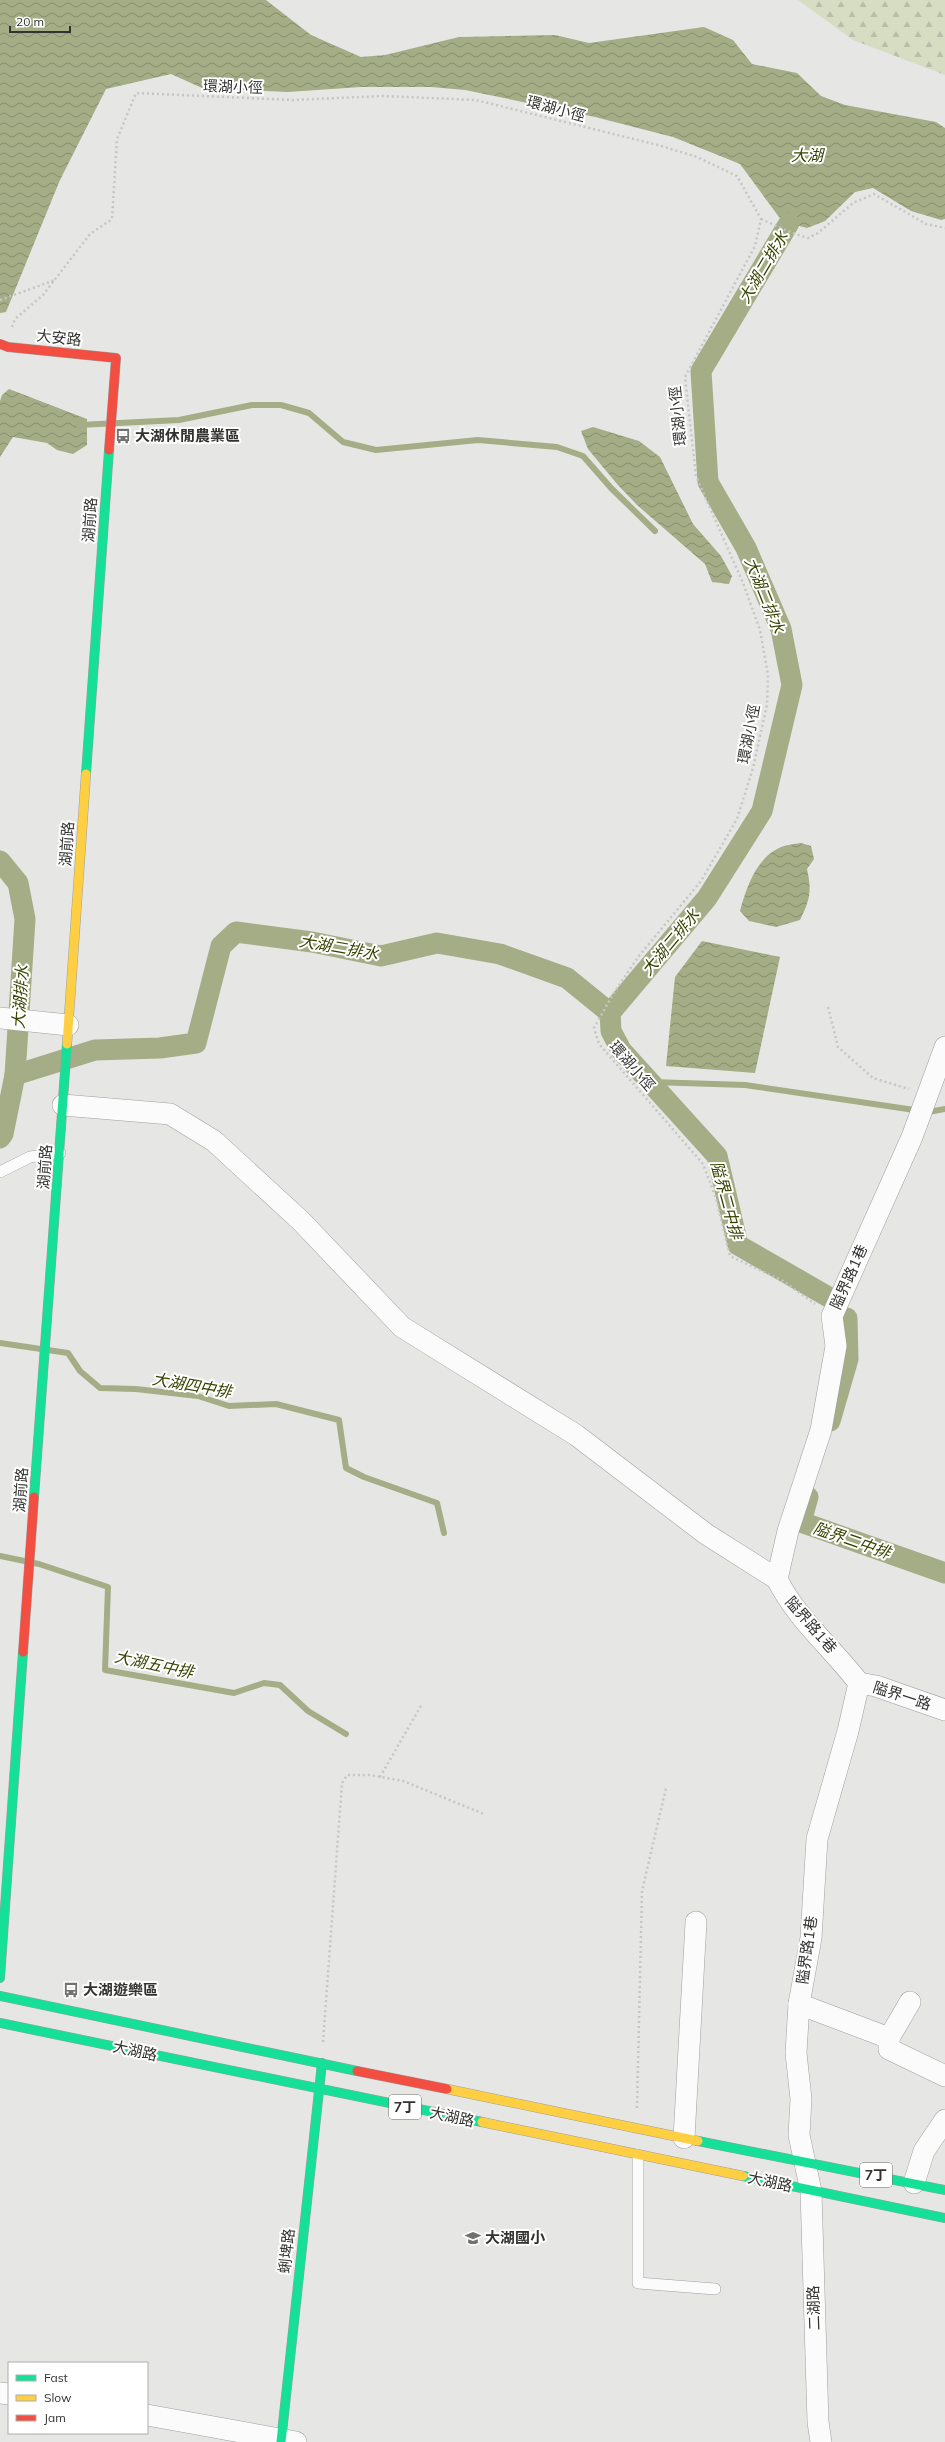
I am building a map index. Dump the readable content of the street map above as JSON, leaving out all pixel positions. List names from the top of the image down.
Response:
{
  "streets": {
    "street": [
      "大安路",
      "湖前路",
      "隘界路1巷",
      "隘界一路",
      "大湖路",
      "7丁",
      "蜊埤路",
      "二湖路"
    ],
    "path": ["環湖小徑"]
  },
  "crossings": [
    ["環湖小徑", "隘界路1巷"],
    ["大安路", "湖前路"],
    ["隘界路1巷", "隘界一路"],
    ["隘界路1巷", "大湖路"],
    ["隘界路1巷", "7丁"],
    ["隘界路1巷", "二湖路"],
    ["大湖路", "7丁"],
    ["大湖路", "蜊埤路"],
    ["大湖路", "二湖路"],
    ["7丁", "二湖路"]
  ],
  "water": [
    "大湖",
    "大湖二排水",
    "大湖排水",
    "隘界二中排",
    "大湖四中排",
    "大湖五中排"
  ],
  "places": {
    "bus stop": ["大湖休閒農業區", "大湖遊樂區"],
    "school or university": ["大湖國小"]
  },
  "legend": ["Fast", "Slow", "Jam"],
  "scale_bar": "20 m"
}
